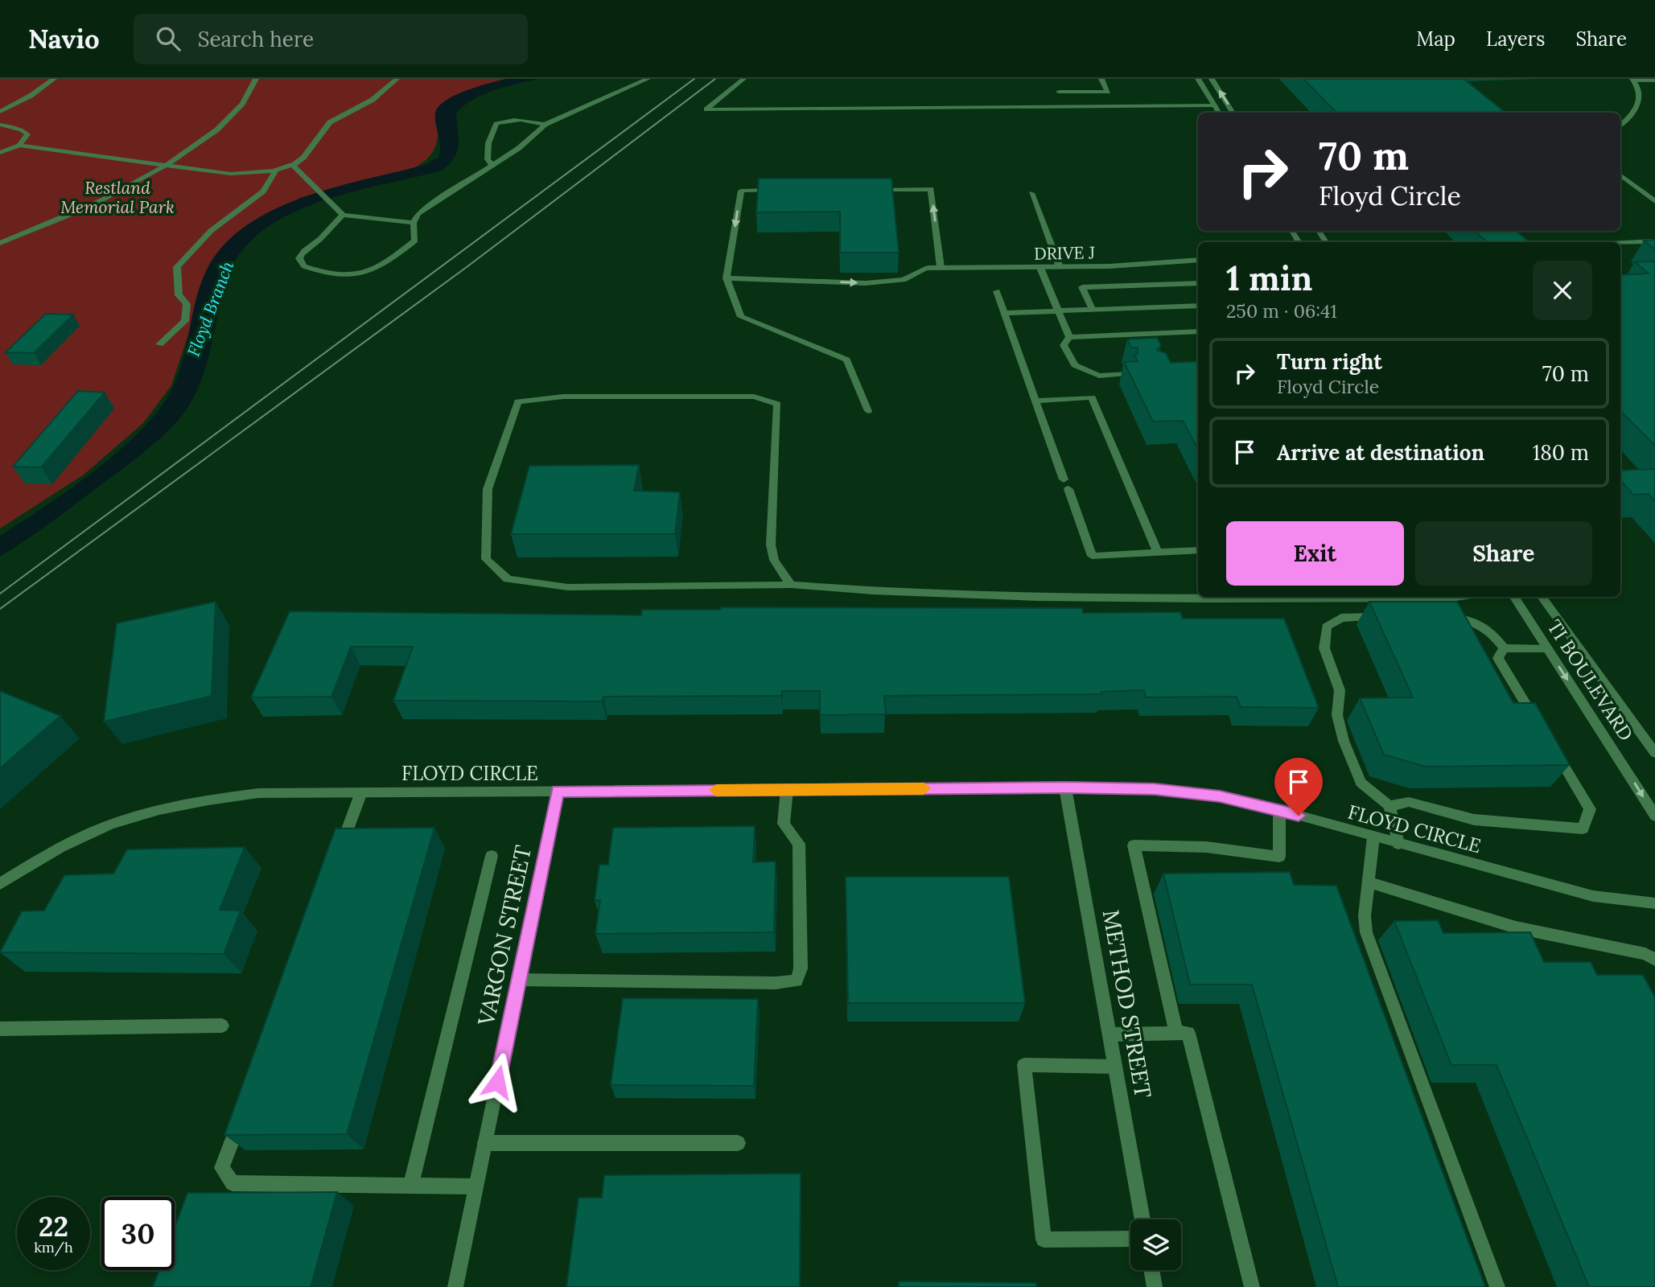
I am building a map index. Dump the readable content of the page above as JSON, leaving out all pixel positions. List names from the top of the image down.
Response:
{
  "streets": {
    "street": [
      "DRIVE J",
      "TI BOULEVARD",
      "FLOYD CIRCLE",
      "VARGON STREET",
      "METHOD STREET"
    ]
  },
  "crossings": [
    ["FLOYD CIRCLE", "VARGON STREET"],
    ["FLOYD CIRCLE", "METHOD STREET"]
  ],
  "one_way": ["DRIVE J"],
  "water": ["Floyd Branch"],
  "parks": ["Restland Memorial Park"],
  "page": {
    "header": "Navio",
    "search": "Search here",
    "nav": ["Map", "Layers", "Share"],
    "turn": ["70 m", "Floyd Circle"],
    "heading": ["1 min", "250 m · 06:41"],
    "list": [
      {
        "name": "Turn right",
        "note": "Floyd Circle",
        "value": "70 m"
      },
      {
        "name": "Arrive at destination",
        "value": "180 m"
      }
    ],
    "buttons": ["Exit", "Share"],
    "speed": "22 km/h",
    "limit": "30"
  }
}
